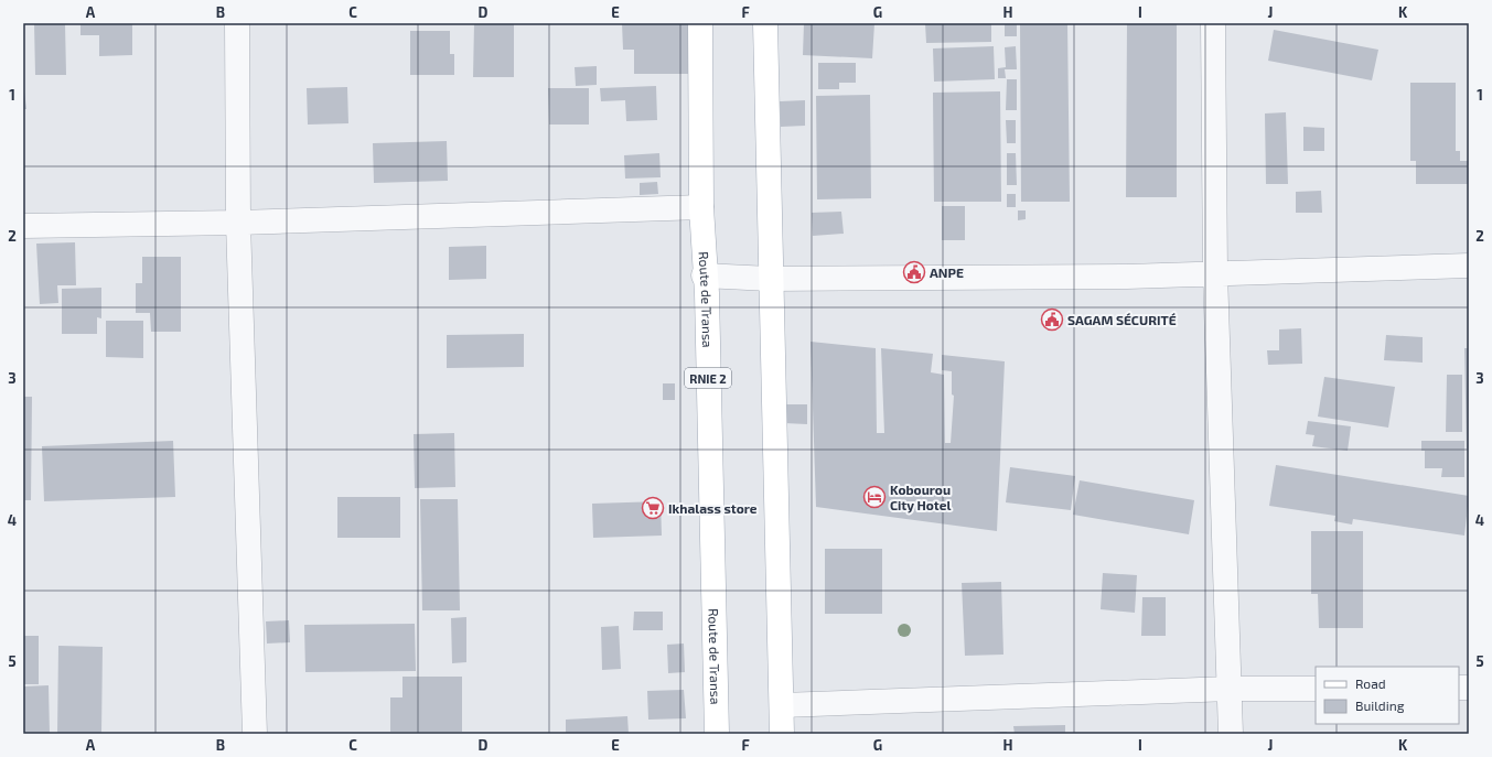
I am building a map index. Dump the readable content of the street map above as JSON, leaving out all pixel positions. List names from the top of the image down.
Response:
{
  "streets": {
    "main road": ["Route de Transa", "RNIE 2"]
  },
  "places": {
    "public building": ["ANPE", "SAGAM SÉCURITÉ"],
    "hotel": ["Kobourou City Hotel"],
    "supermarket": ["Ikhalass store"]
  },
  "legend": ["Road", "Building"],
  "grid": {
    "columns": [
      "A",
      "B",
      "C",
      "D",
      "E",
      "F",
      "G",
      "H",
      "I",
      "J",
      "K"
    ],
    "rows": [
      "1",
      "2",
      "3",
      "4",
      "5"
    ]
  }
}
